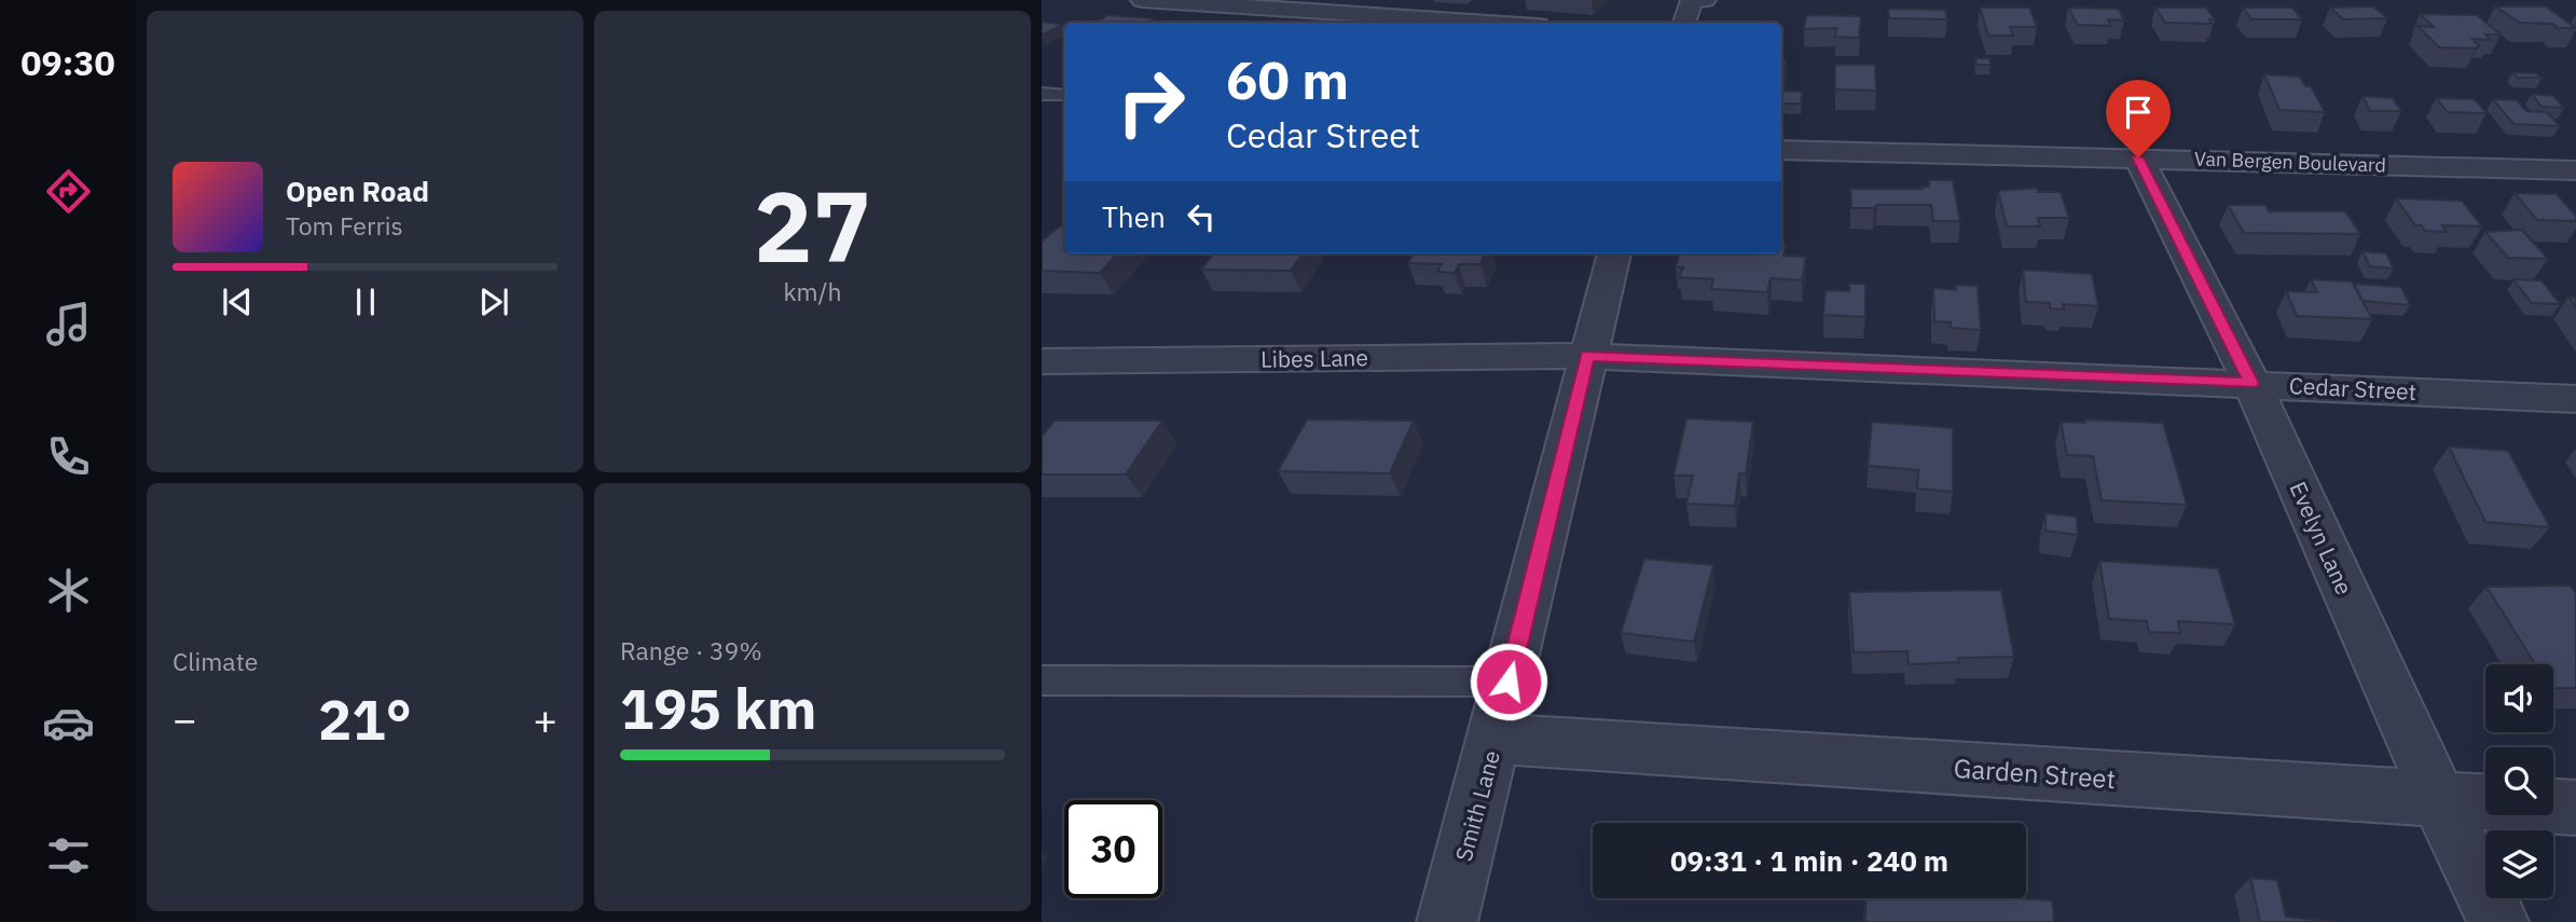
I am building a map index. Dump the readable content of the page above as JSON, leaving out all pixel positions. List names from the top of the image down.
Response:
{
  "streets": {
    "street": [
      "Van Bergen Boulevard",
      "Libes Lane",
      "Cedar Street",
      "Evelyn Lane",
      "Garden Street",
      "Smith Lane"
    ]
  },
  "crossings": [
    ["Van Bergen Boulevard", "Evelyn Lane"],
    ["Libes Lane", "Cedar Street"],
    ["Libes Lane", "Smith Lane"],
    ["Cedar Street", "Evelyn Lane"],
    ["Cedar Street", "Smith Lane"],
    ["Evelyn Lane", "Garden Street"],
    ["Garden Street", "Smith Lane"]
  ],
  "page": {
    "tabs": "09:30",
    "tile": [
      ["27", "km/h"],
      "Climate",
      ["Range · 39%", "195 km"]
    ],
    "turn": ["60 m", "Cedar Street"],
    "song": ["Open Road", "Tom Ferris"],
    "then": "Then",
    "heat": ["−", "21°", "+"],
    "limit": "30",
    "trip": "09:31 · 1 min · 240 m"
  }
}
